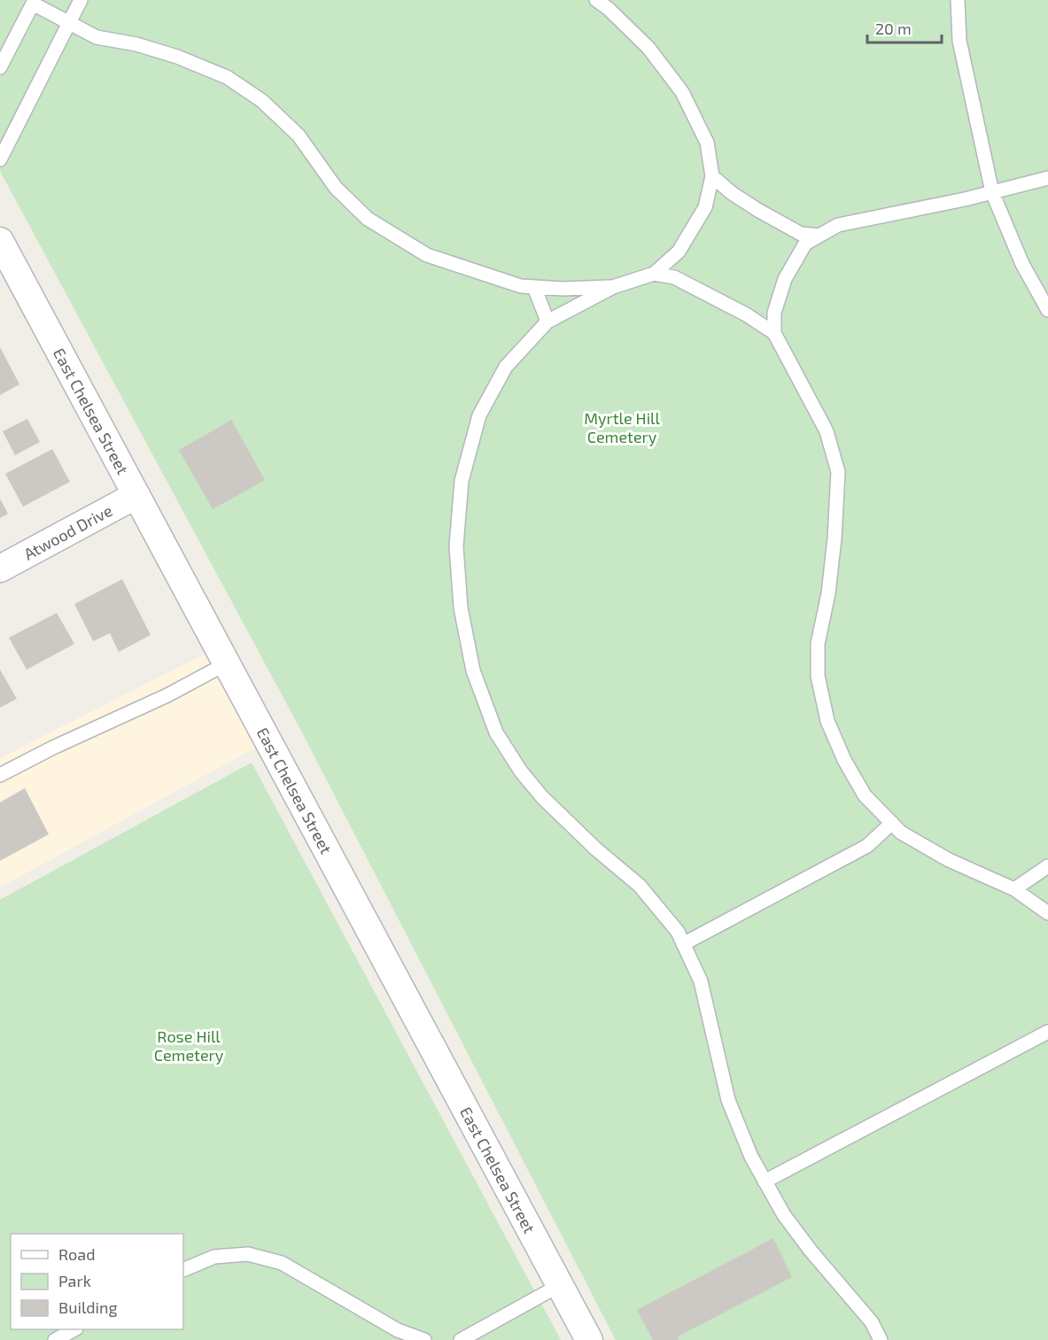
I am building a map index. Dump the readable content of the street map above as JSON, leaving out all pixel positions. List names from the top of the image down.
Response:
{
  "streets": {
    "street": ["East Chelsea Street", "Atwood Drive"]
  },
  "crossings": [
    ["East Chelsea Street", "Atwood Drive"]
  ],
  "parks": ["Myrtle Hill Cemetery", "Rose Hill Cemetery"],
  "legend": ["Road", "Park", "Building"],
  "scale_bar": "20 m"
}
